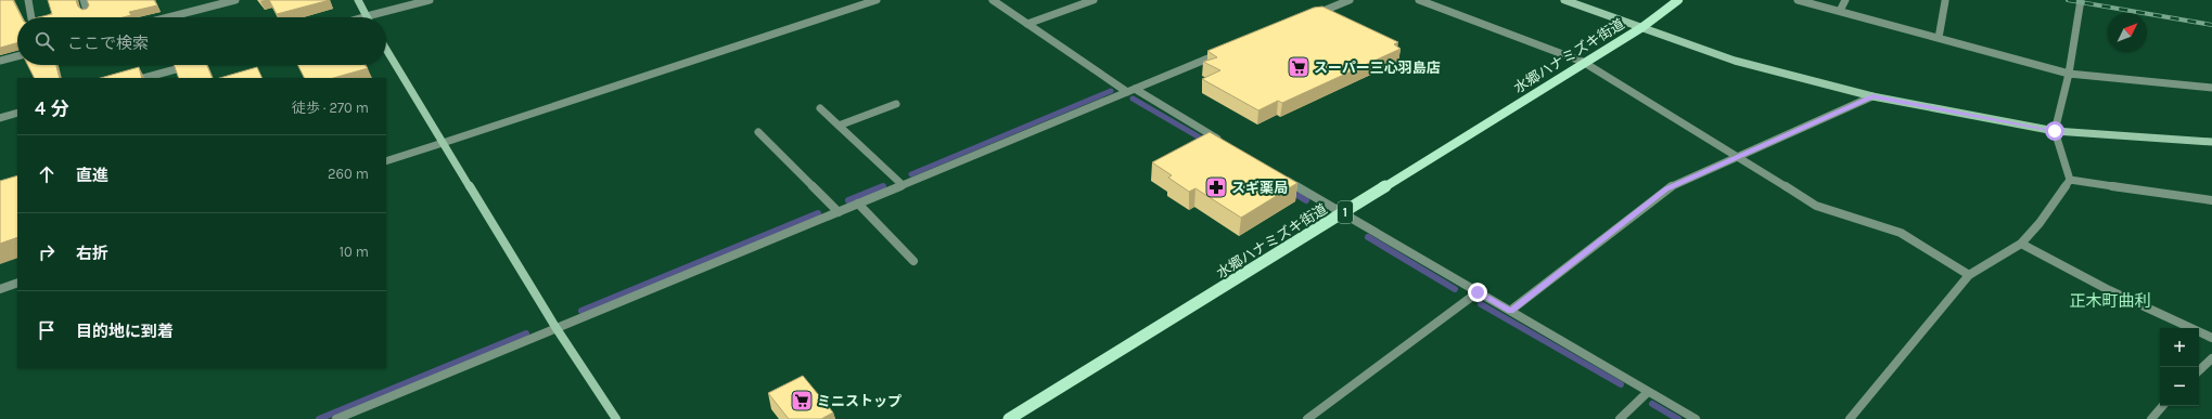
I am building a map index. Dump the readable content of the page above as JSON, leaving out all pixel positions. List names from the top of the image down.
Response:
{
  "streets": {
    "main road": ["水郷ハナミズキ街道", "1"]
  },
  "districts": ["正木町曲利"],
  "places": {
    "supermarket": ["スーパー三心羽島店", "ミニストップ"],
    "pharmacy": ["スギ薬局"]
  },
  "north": "top right",
  "page": {
    "search": "ここで検索",
    "heading": ["4 分", "徒歩 · 270 m"],
    "list": [
      ["直進", "260 m"],
      ["右折", "10 m"],
      "目的地に到着"
    ],
    "map_buttons": ["+", "−"]
  }
}
